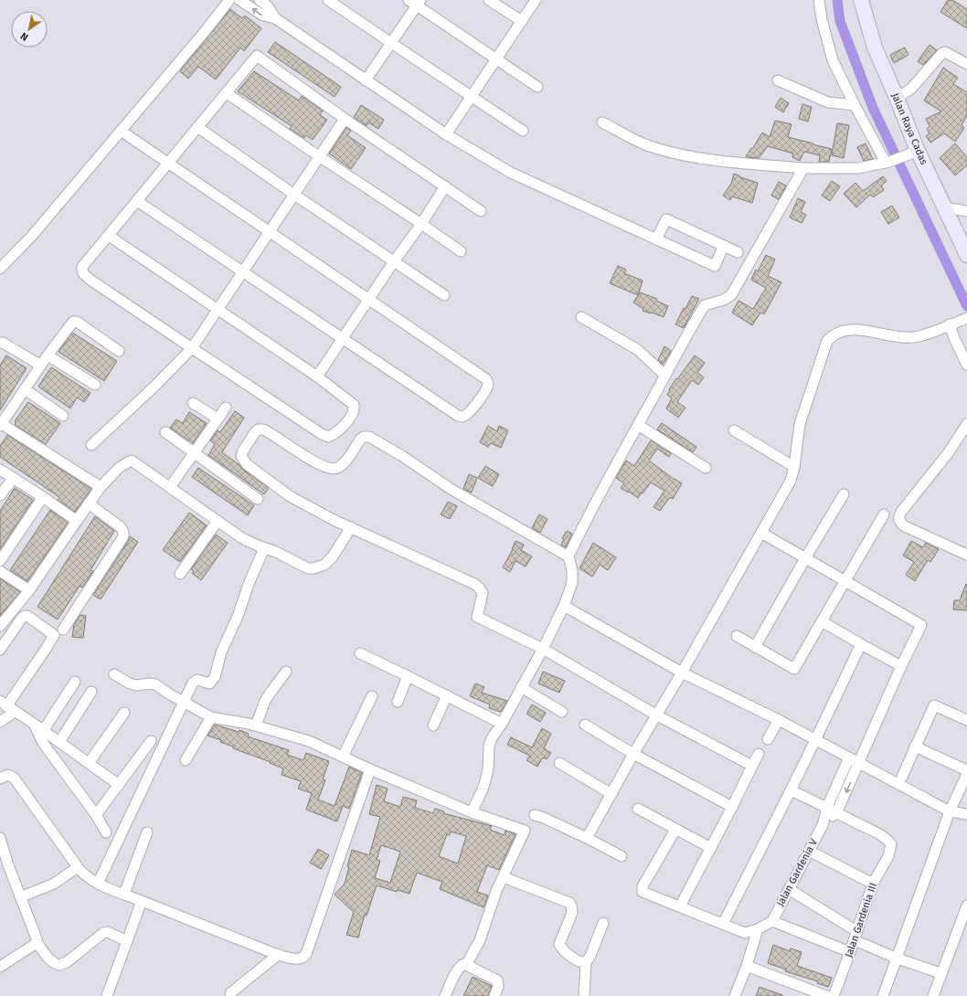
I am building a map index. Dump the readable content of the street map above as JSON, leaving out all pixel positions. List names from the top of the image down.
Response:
{
  "streets": {
    "street": ["Jalan Raya Cadas", "Jalan Gardenia V", "Jalan Gardenia III"]
  },
  "north": "bottom left"
}
